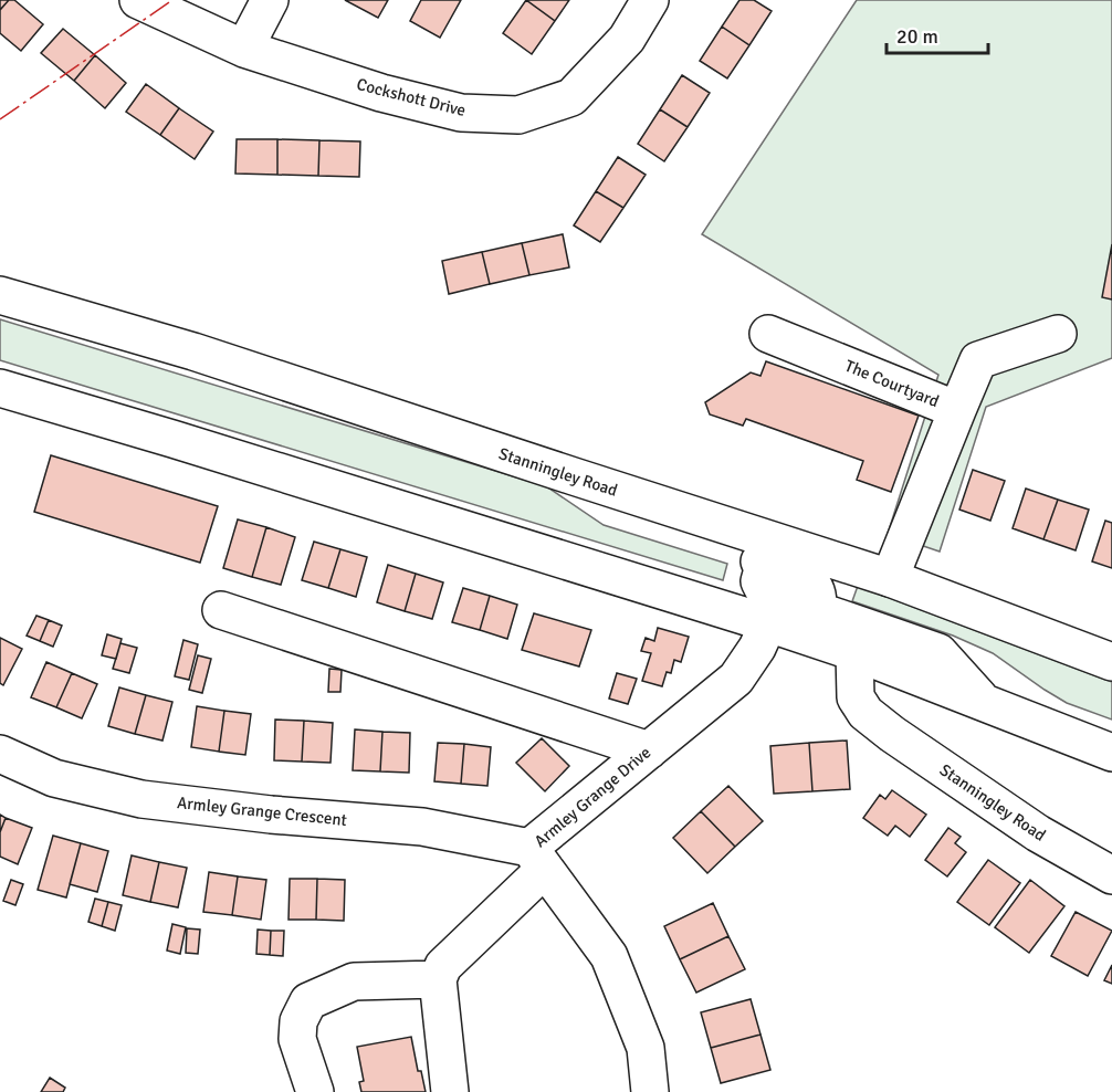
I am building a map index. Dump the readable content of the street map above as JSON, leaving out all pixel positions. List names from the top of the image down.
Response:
{
  "streets": {
    "main road": [
      "Cockshott Drive",
      "The Courtyard",
      "Stanningley Road",
      "Armley Grange Drive",
      "Armley Grange Crescent"
    ]
  },
  "crossings": [
    ["The Courtyard", "Stanningley Road"],
    ["Armley Grange Drive", "Armley Grange Crescent"]
  ],
  "scale_bar": "20 m"
}
